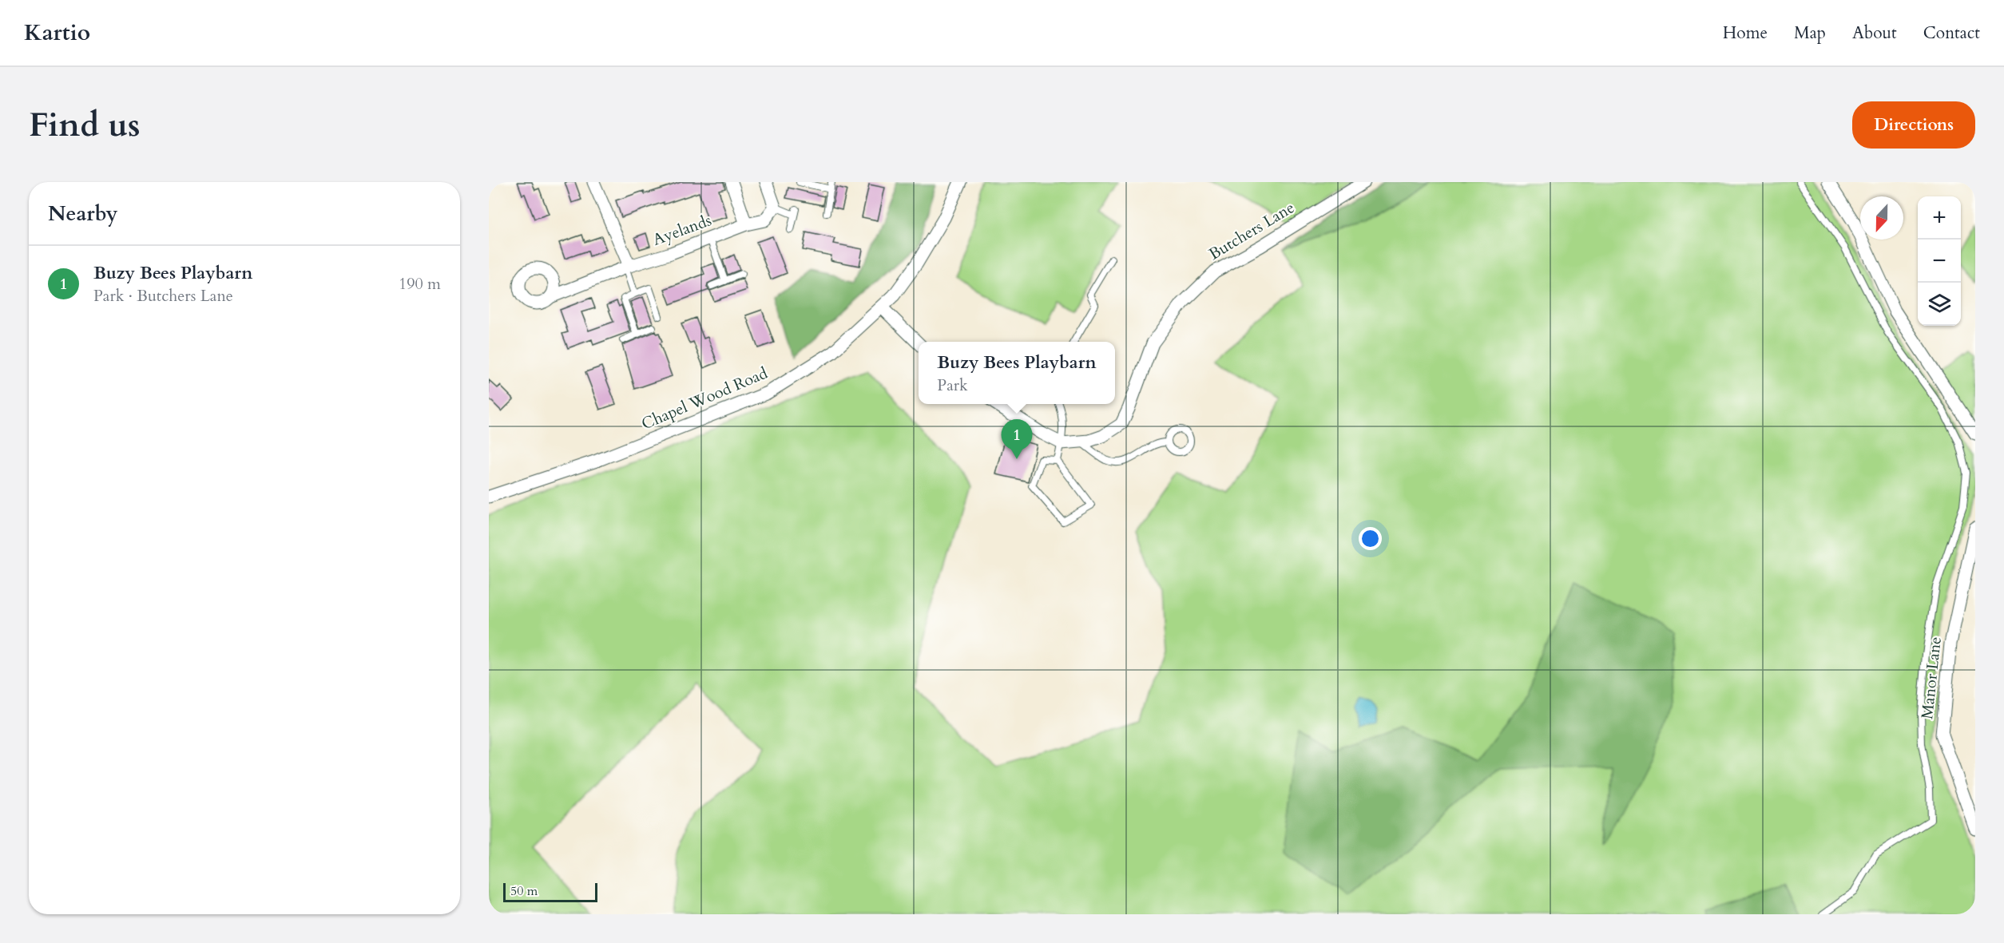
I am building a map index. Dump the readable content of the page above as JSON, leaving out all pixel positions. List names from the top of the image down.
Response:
{
  "streets": {
    "street": [
      "Ayelands",
      "Butchers Lane",
      "Chapel Wood Road",
      "Manor Lane"
    ]
  },
  "scale_bar": "50 m",
  "north": "bottom",
  "page": {
    "header": "Kartio",
    "nav": [
      "Home",
      "Map",
      "About",
      "Contact"
    ],
    "buttons": "Directions",
    "title": "Find us",
    "heading": "Nearby",
    "map_buttons": ["+", "−"],
    "list": [
      {
        "mark": "1",
        "name": "Buzy Bees Playbarn",
        "note": "Park · Butchers Lane",
        "value": "190 m"
      }
    ],
    "popup": ["Buzy Bees Playbarn", "Park"],
    "pins": "1",
    "scale": "50 m"
  }
}
